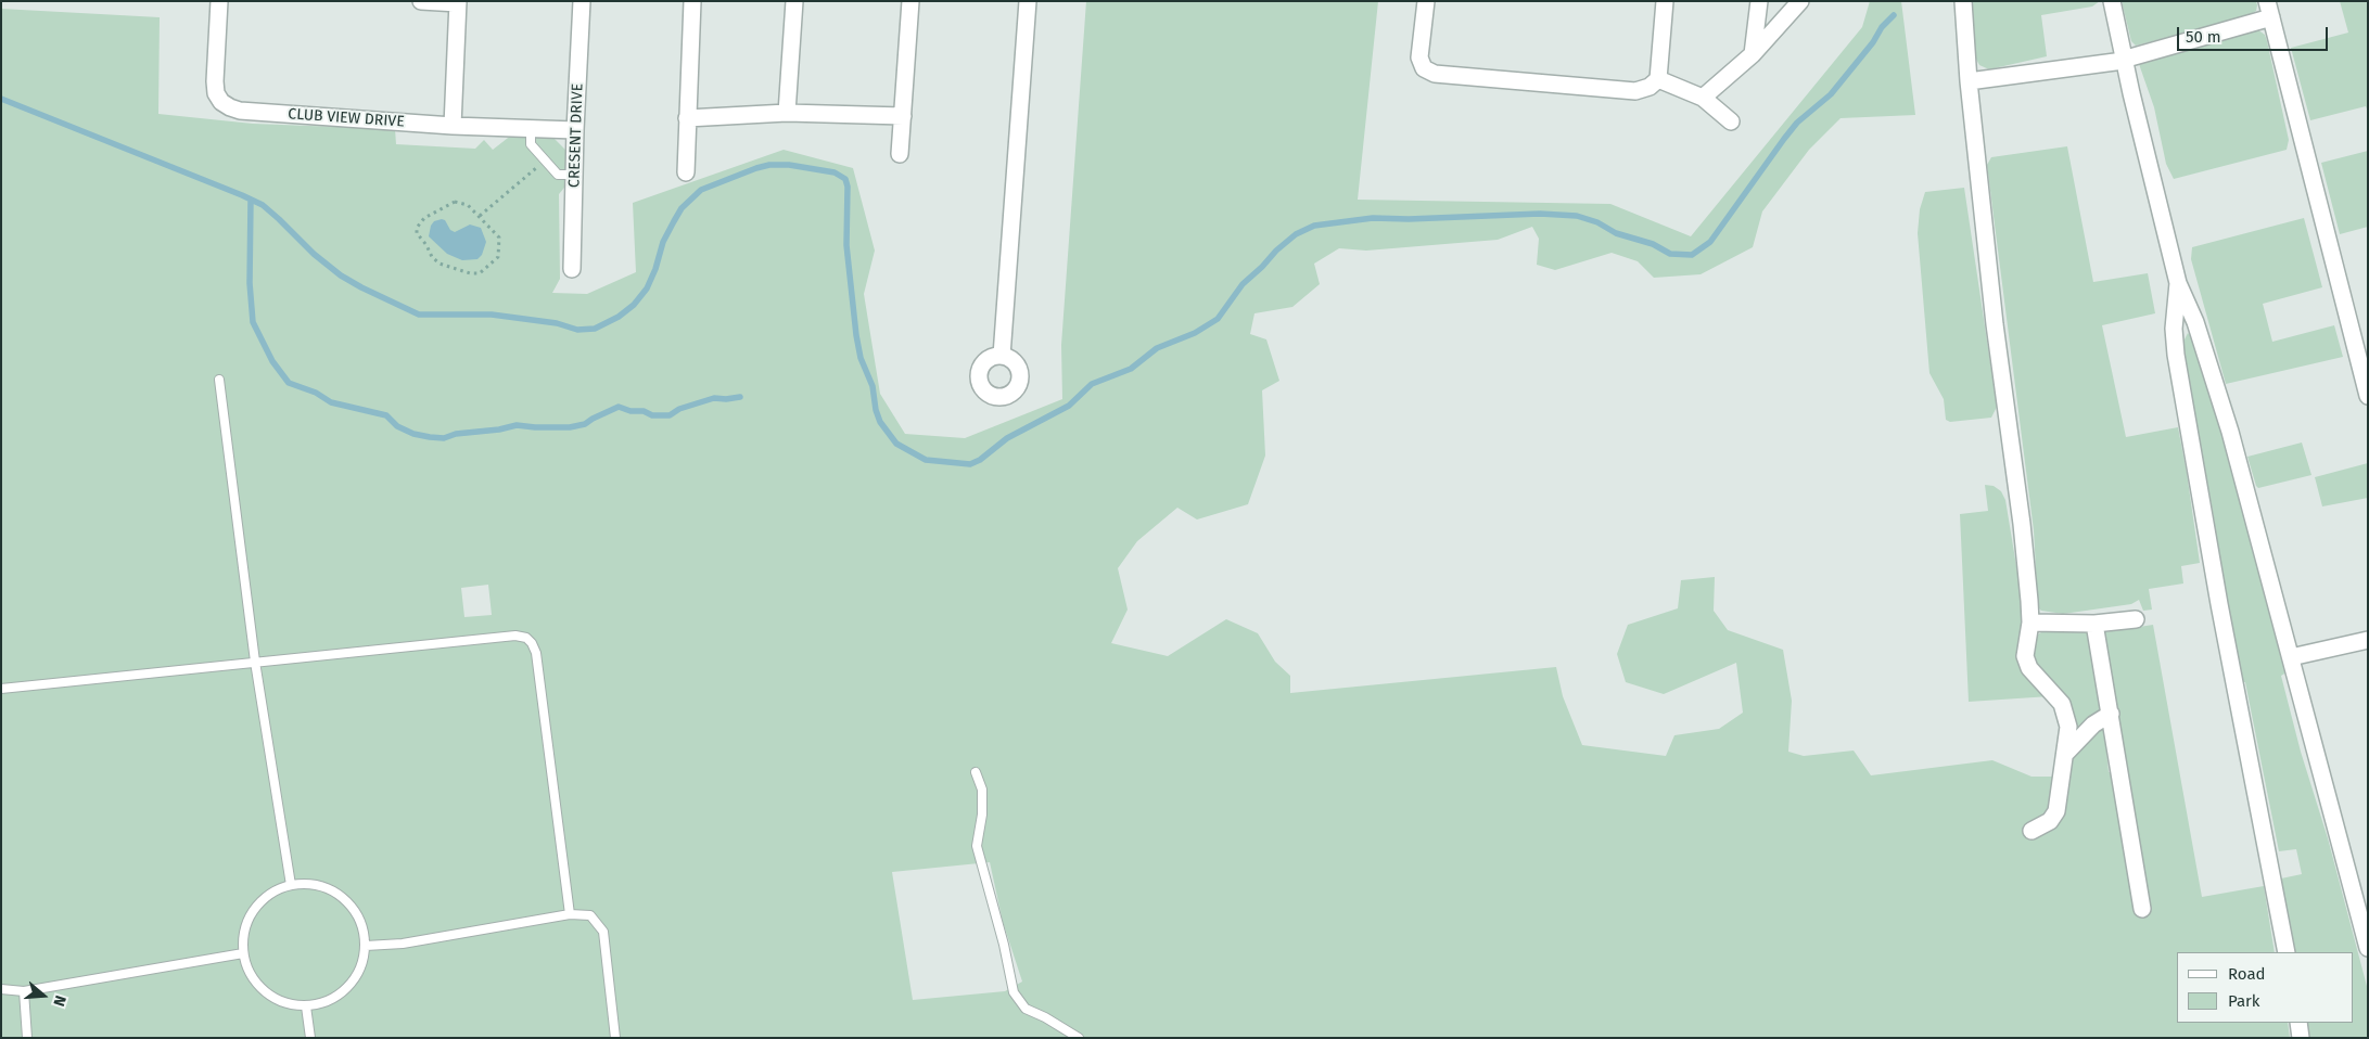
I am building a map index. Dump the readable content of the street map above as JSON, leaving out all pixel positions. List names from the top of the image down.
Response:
{
  "streets": {
    "street": ["CLUB VIEW DRIVE", "CRESENT DRIVE"]
  },
  "crossings": [
    ["CLUB VIEW DRIVE", "CRESENT DRIVE"]
  ],
  "legend": ["Road", "Park"],
  "scale_bar": "50 m",
  "north": "right"
}
